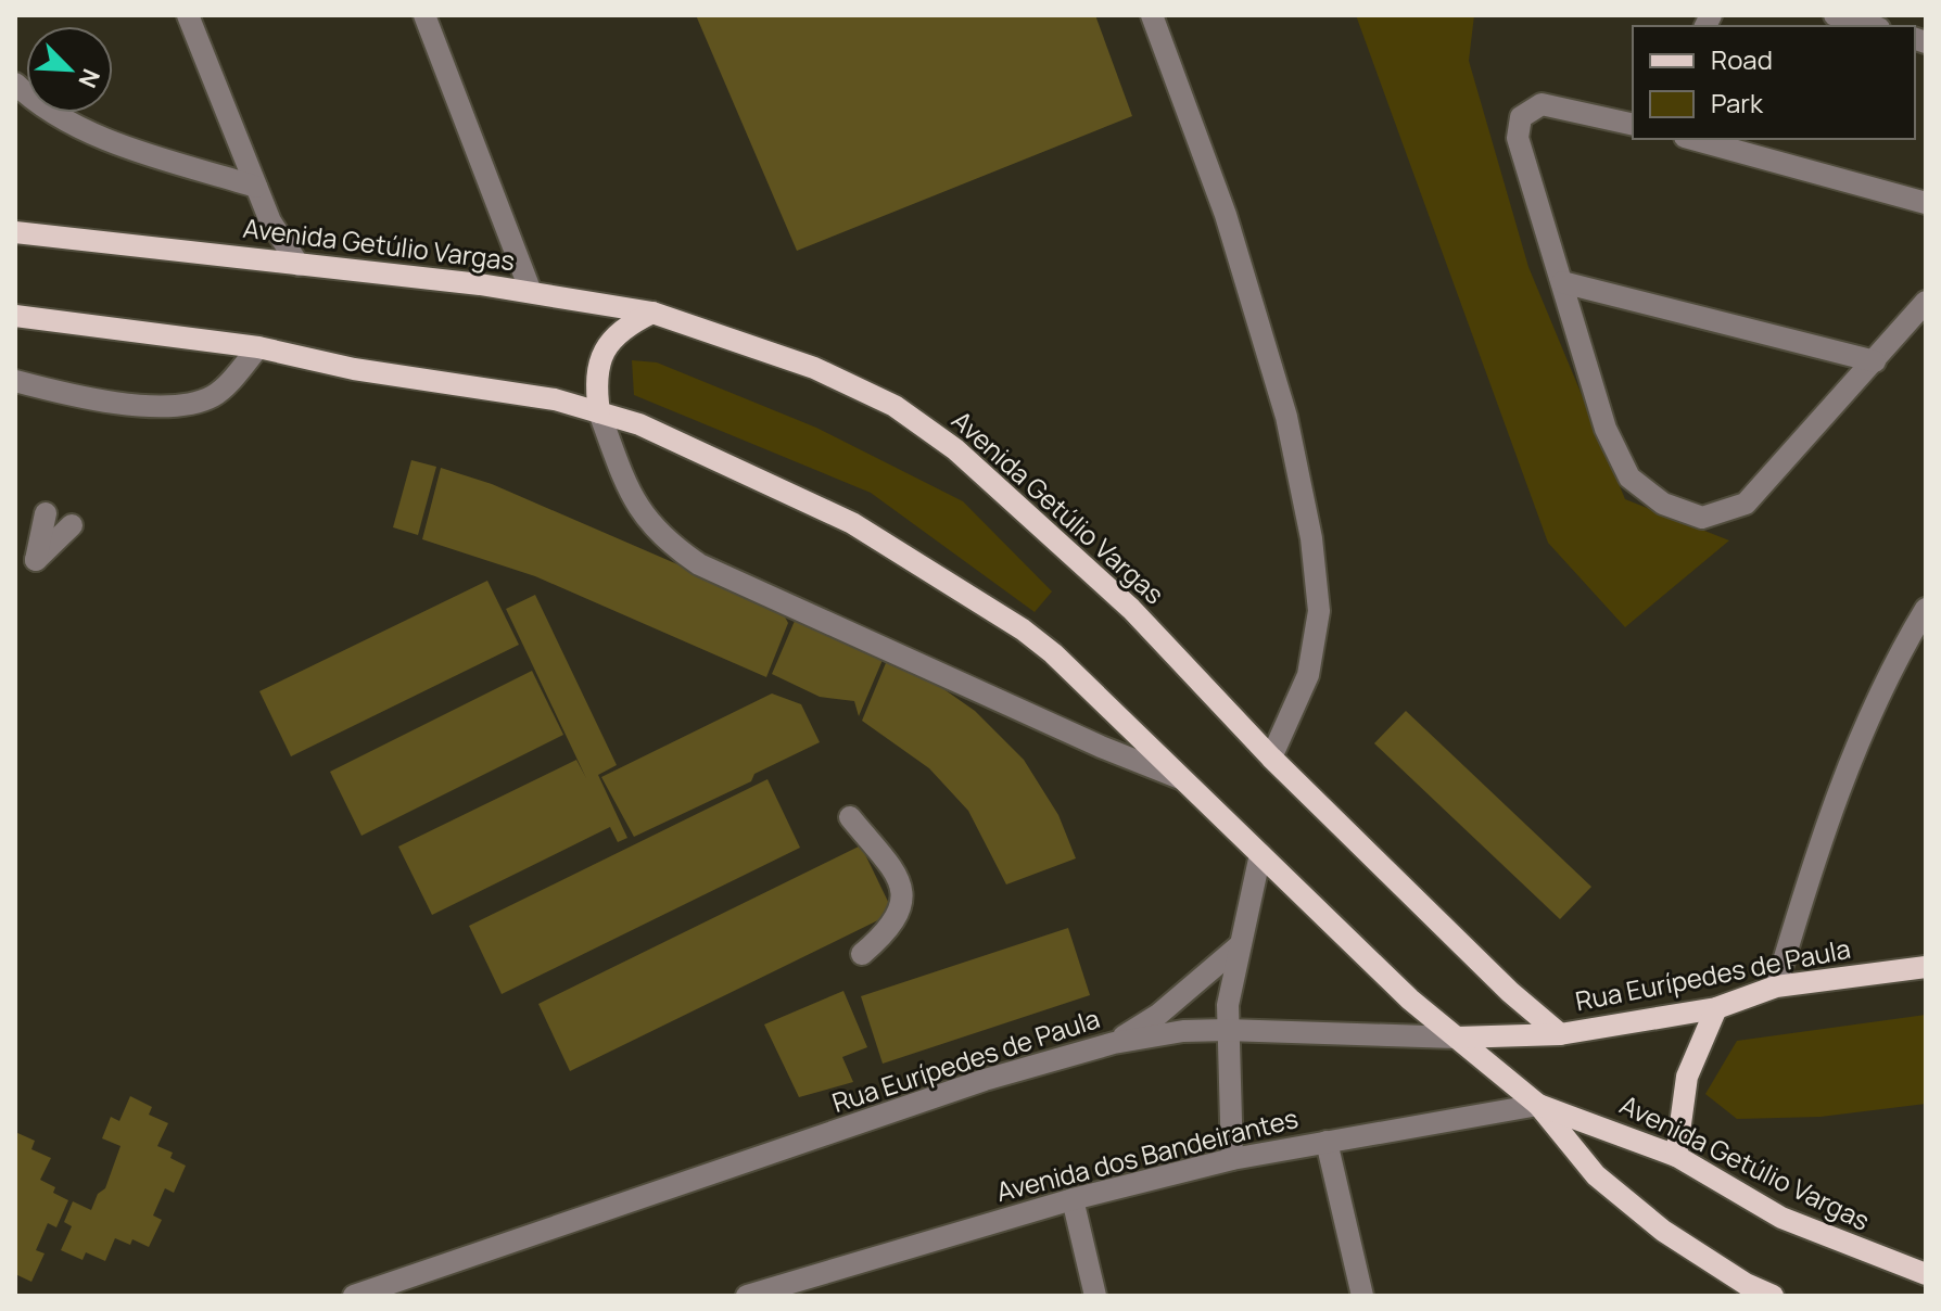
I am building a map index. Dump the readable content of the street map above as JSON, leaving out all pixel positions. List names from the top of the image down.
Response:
{
  "streets": {
    "main road": ["Avenida Getúlio Vargas", "Rua Eurípedes de Paula"],
    "street": ["Avenida dos Bandeirantes"]
  },
  "crossings": [
    ["Avenida Getúlio Vargas", "Rua Eurípedes de Paula"],
    ["Avenida Getúlio Vargas", "Avenida dos Bandeirantes"]
  ],
  "legend": ["Road", "Park"],
  "north": "bottom right"
}
